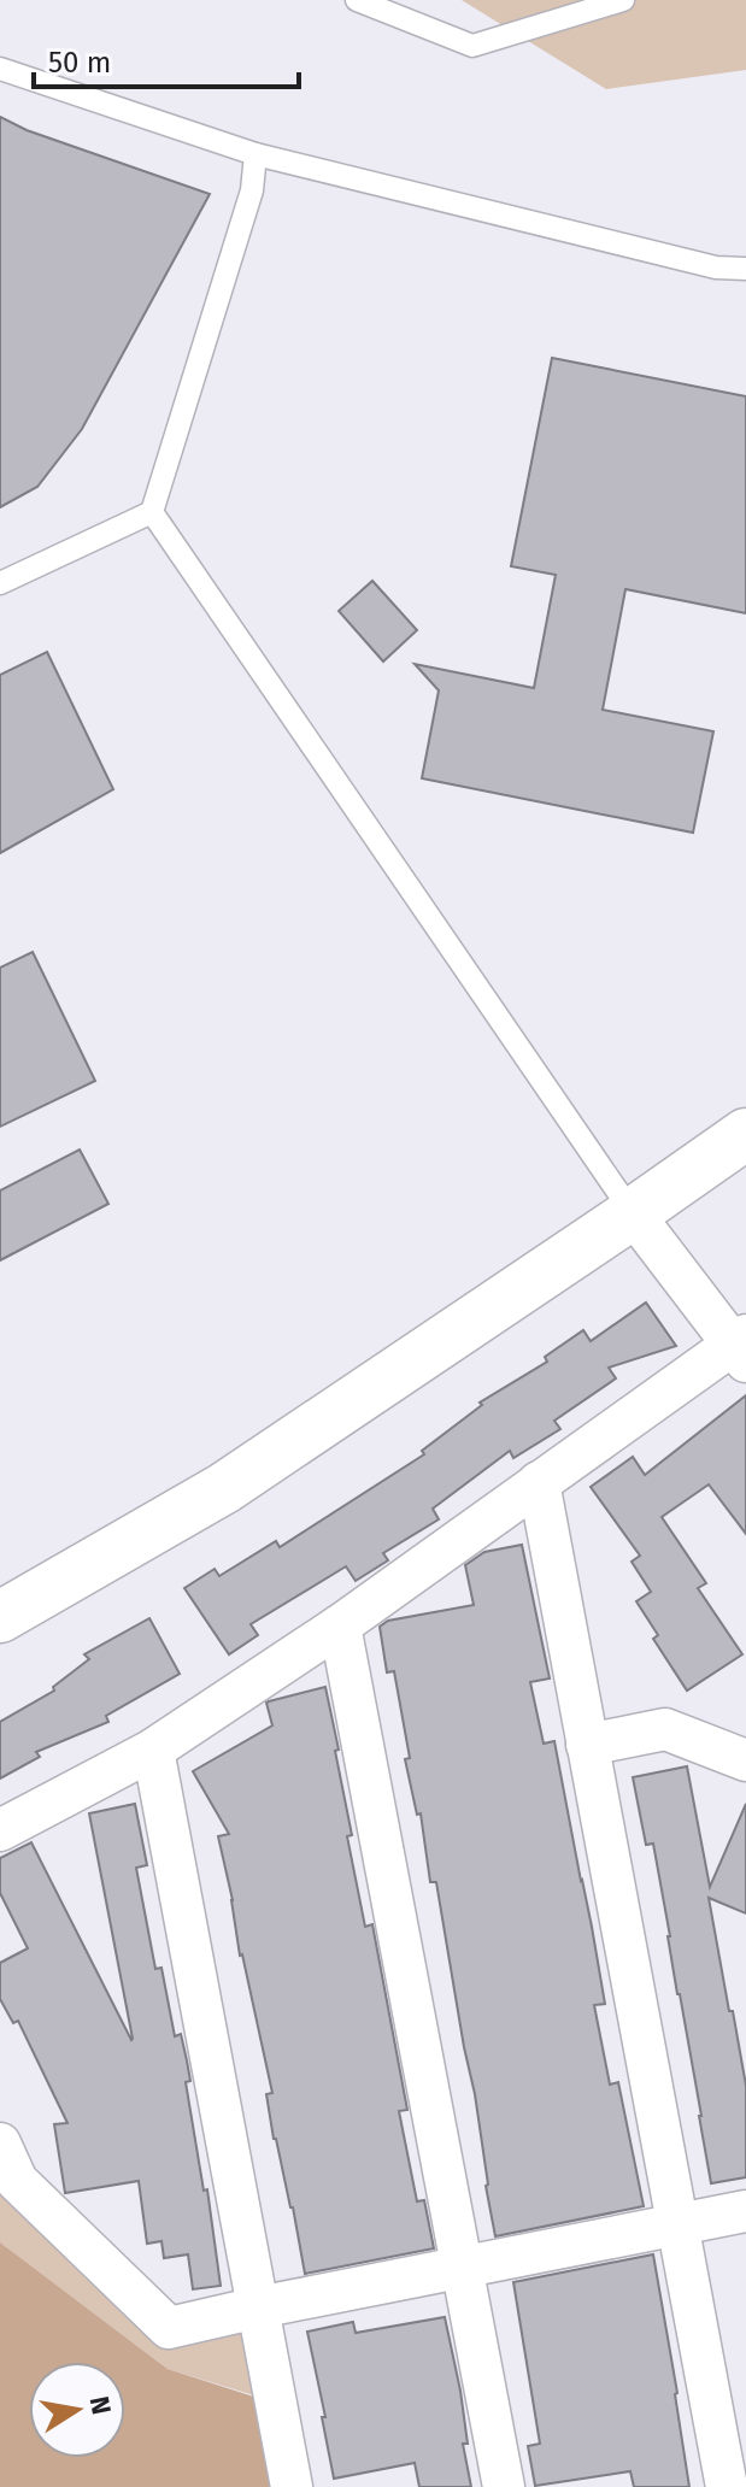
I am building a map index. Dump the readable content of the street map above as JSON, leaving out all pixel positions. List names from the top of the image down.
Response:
{
  "scale_bar": "50 m",
  "north": "right"
}
